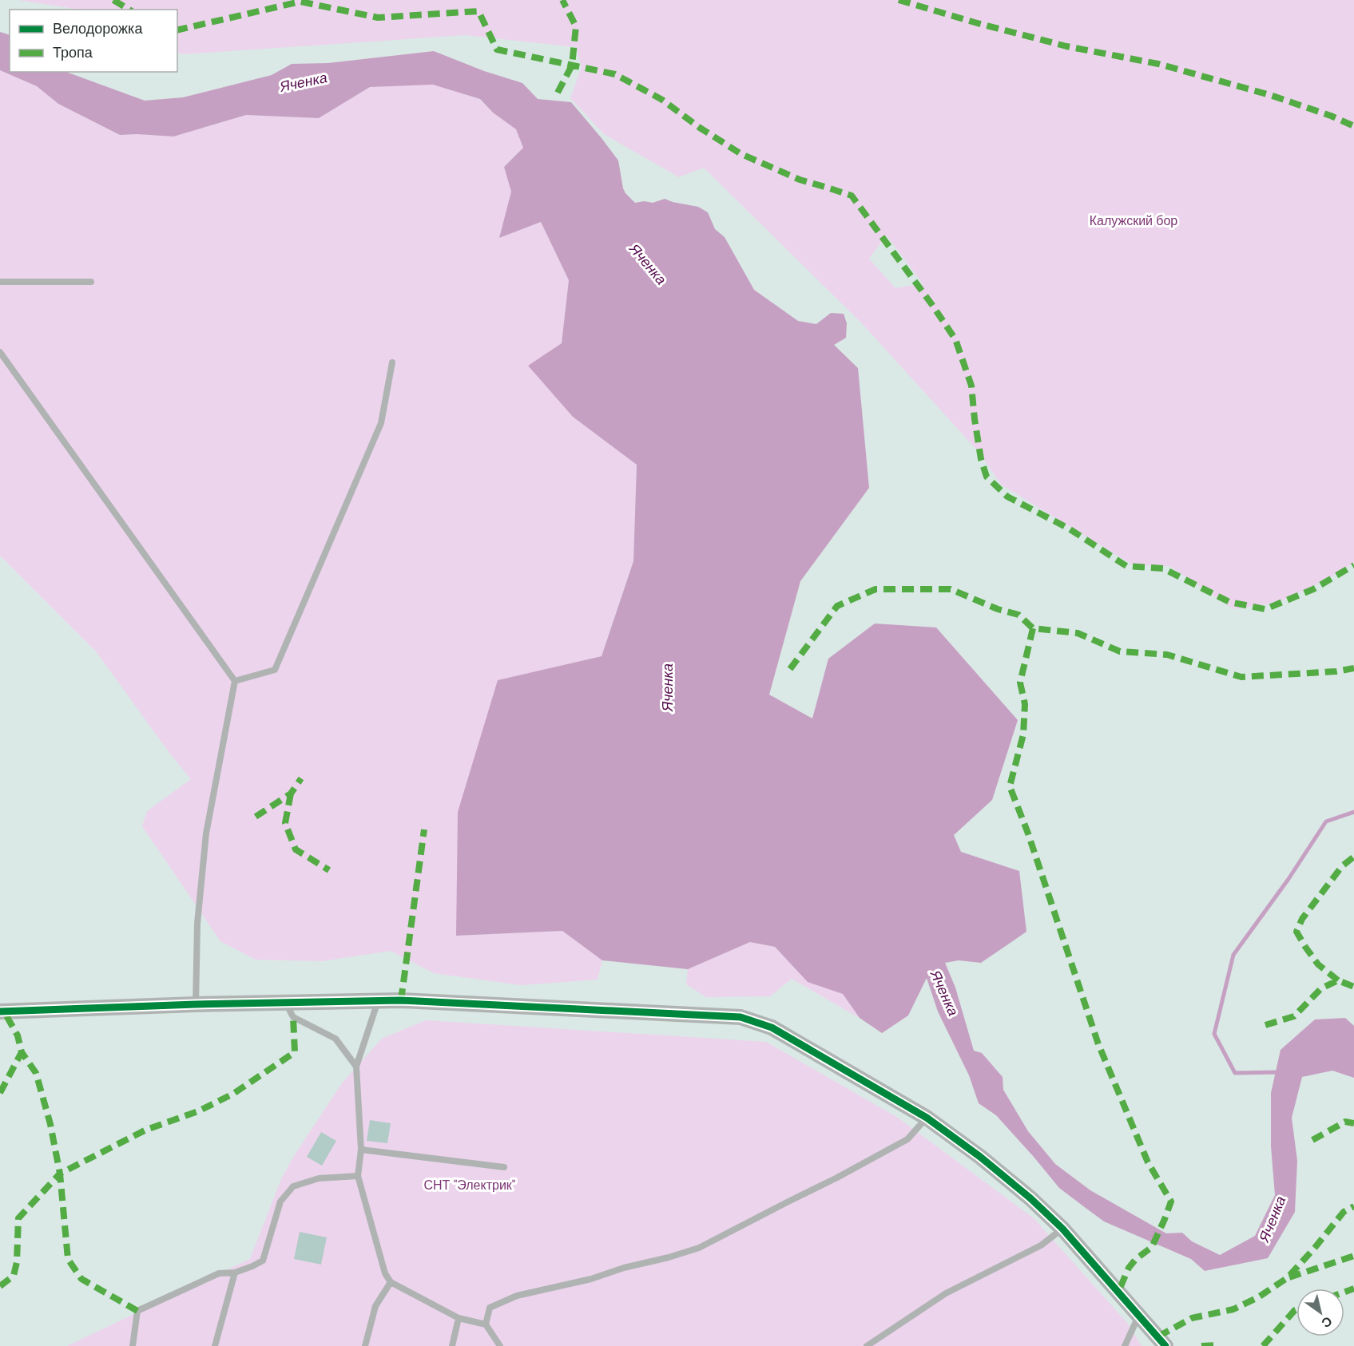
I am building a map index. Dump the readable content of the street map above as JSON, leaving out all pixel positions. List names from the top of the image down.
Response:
{
  "water": ["Яченка"],
  "parks": ["Калужский бор", "СНТ \"Электрик\""],
  "legend": ["Велодорожка", "Тропа"],
  "north": "bottom right"
}
